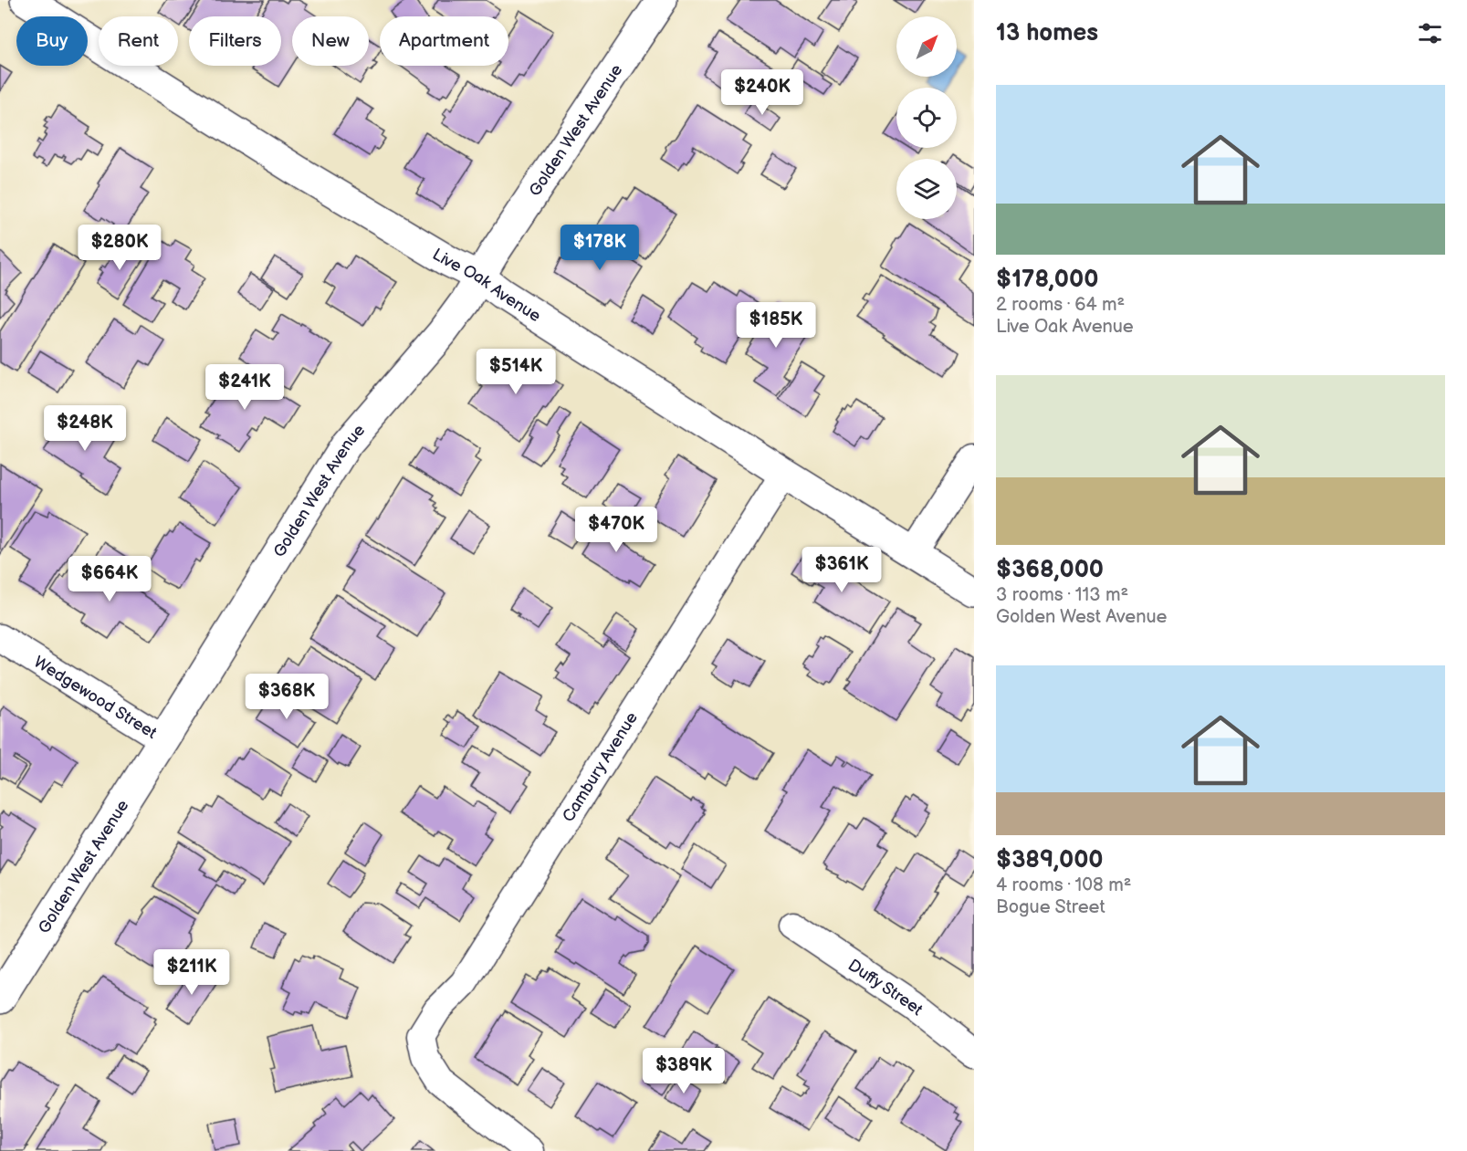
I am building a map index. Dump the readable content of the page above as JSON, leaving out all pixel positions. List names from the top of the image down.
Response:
{
  "streets": {
    "street": [
      "Golden West Avenue",
      "Live Oak Avenue",
      "Wedgewood Street",
      "Cambury Avenue",
      "Duffy Street"
    ]
  },
  "crossings": [
    ["Golden West Avenue", "Live Oak Avenue"],
    ["Golden West Avenue", "Wedgewood Street"],
    ["Live Oak Avenue", "Cambury Avenue"]
  ],
  "north": "top right",
  "page": {
    "heading": "13 homes",
    "chip": [
      "Buy",
      "Rent",
      "Filters",
      "New",
      "Apartment"
    ],
    "list": [
      {
        "name": "$178,000",
        "note": "2 rooms · 64 m² · Live Oak Avenue"
      },
      {
        "name": "$368,000",
        "note": "3 rooms · 113 m² · Golden West Avenue"
      },
      {
        "name": "$389,000",
        "note": "4 rooms · 108 m² · Bogue Street"
      }
    ],
    "price": [
      "$240K",
      "$280K",
      "$178K",
      "$185K",
      "$514K",
      "$241K",
      "$248K",
      "$470K",
      "$361K",
      "$664K",
      "$368K",
      "$211K",
      "$389K"
    ]
  }
}
